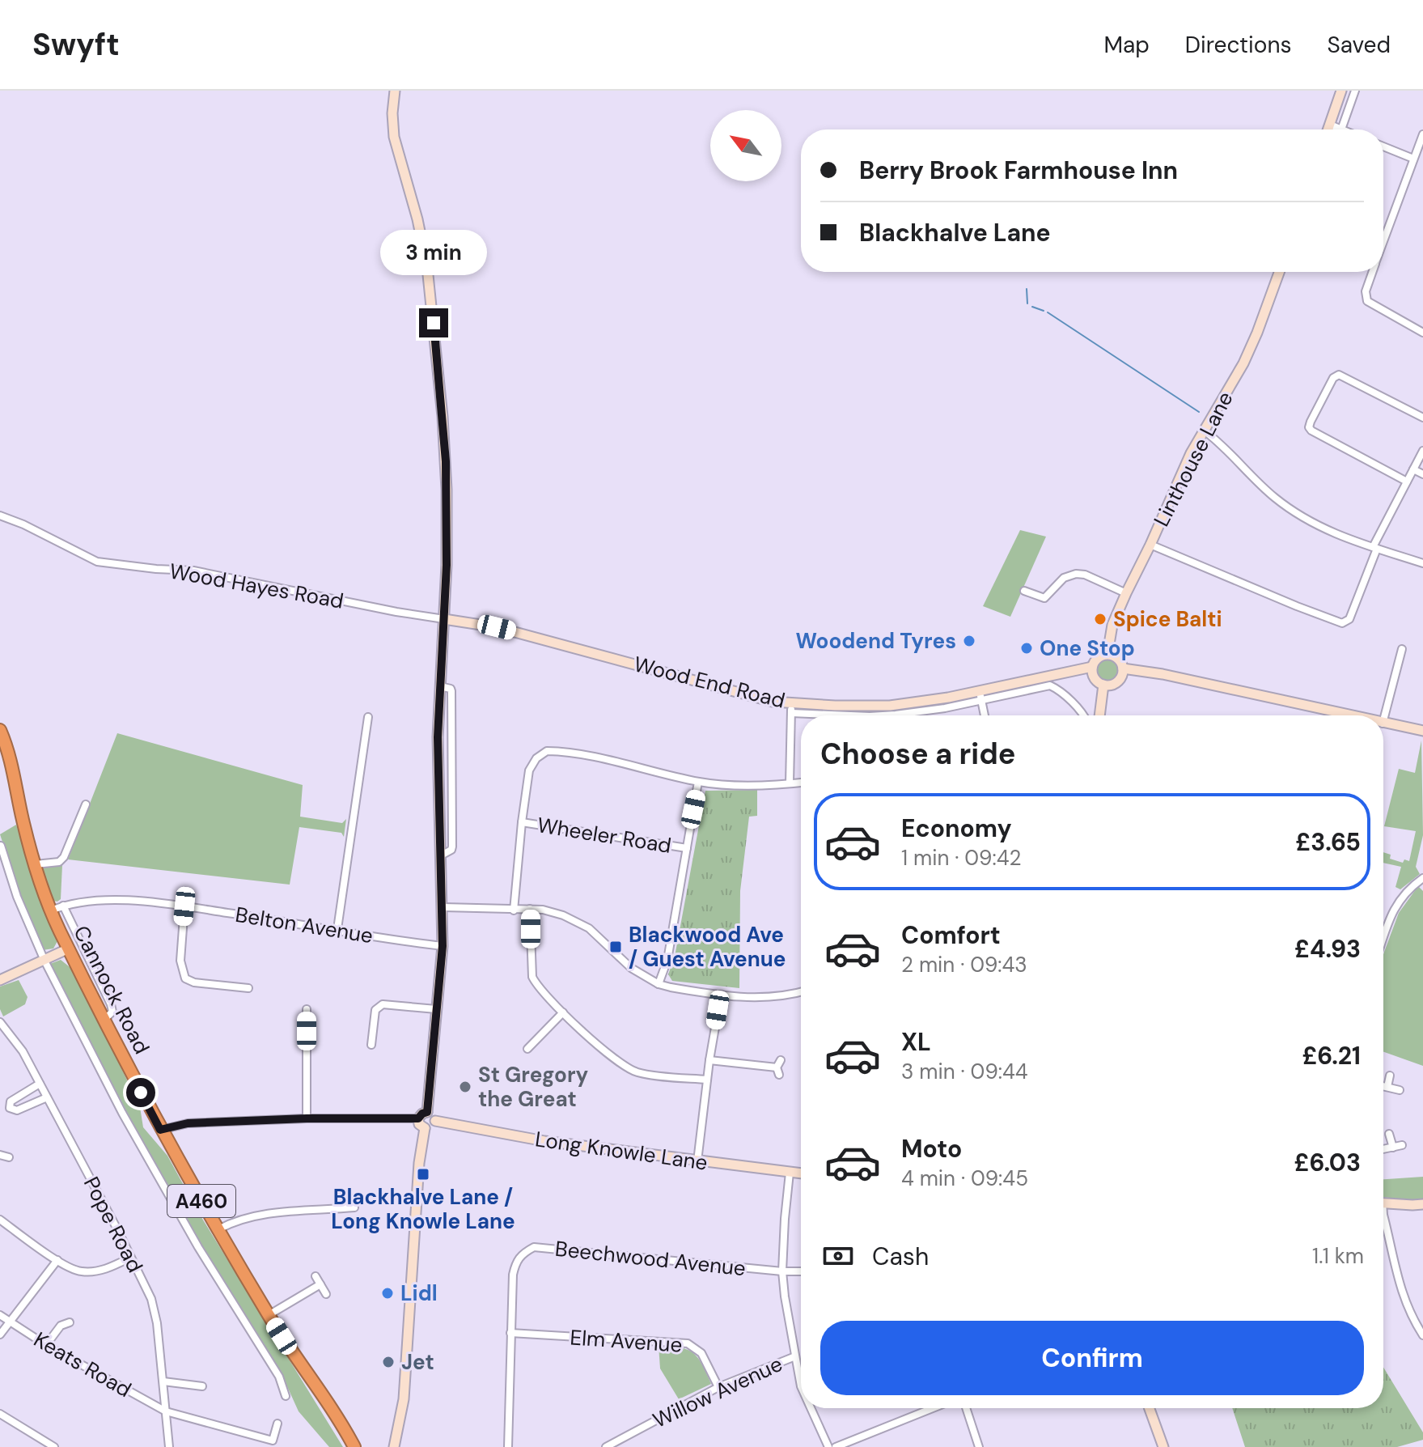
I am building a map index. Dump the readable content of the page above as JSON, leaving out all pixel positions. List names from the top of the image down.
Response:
{
  "streets": {
    "highway": ["Cannock Road", "A460"],
    "main road": ["Linthouse Lane", "Wood End Road", "Long Knowle Lane"],
    "street": [
      "Wood Hayes Road",
      "Wheeler Road",
      "Belton Avenue",
      "Pope Road",
      "Beechwood Avenue",
      "Elm Avenue",
      "Keats Road",
      "Willow Avenue"
    ]
  },
  "crossings": [
    ["Linthouse Lane", "Wood End Road"],
    ["Wood Hayes Road", "Wood End Road"],
    ["Belton Avenue", "Cannock Road"],
    ["Pope Road", "Keats Road"],
    ["Beechwood Avenue", "Elm Avenue"],
    ["Elm Avenue", "Willow Avenue"]
  ],
  "places": {
    "other": [
      "Spice Balti",
      "Woodend Tyres",
      "One Stop",
      "St Gregory the Great",
      "Lidl",
      "Jet"
    ],
    "transit": ["Blackwood Ave / Guest Avenue", "Blackhalve Lane / Long Knowle Lane"]
  },
  "north": "top left",
  "page": {
    "header": "Swyft",
    "nav": ["Map", "Directions", "Saved"],
    "banner": ["Berry Brook Farmhouse Inn", "Blackhalve Lane"],
    "bubble": "3 min",
    "heading": "Choose a ride",
    "list": [
      {
        "name": "Economy",
        "note": "1 min · 09:42",
        "value": "£3.65"
      },
      {
        "name": "Comfort",
        "note": "2 min · 09:43",
        "value": "£4.93"
      },
      {
        "name": "XL",
        "note": "3 min · 09:44",
        "value": "£6.21"
      },
      {
        "name": "Moto",
        "note": "4 min · 09:45",
        "value": "£6.03"
      }
    ],
    "pay": ["Cash", "1.1 km"],
    "buttons": "Confirm"
  }
}
